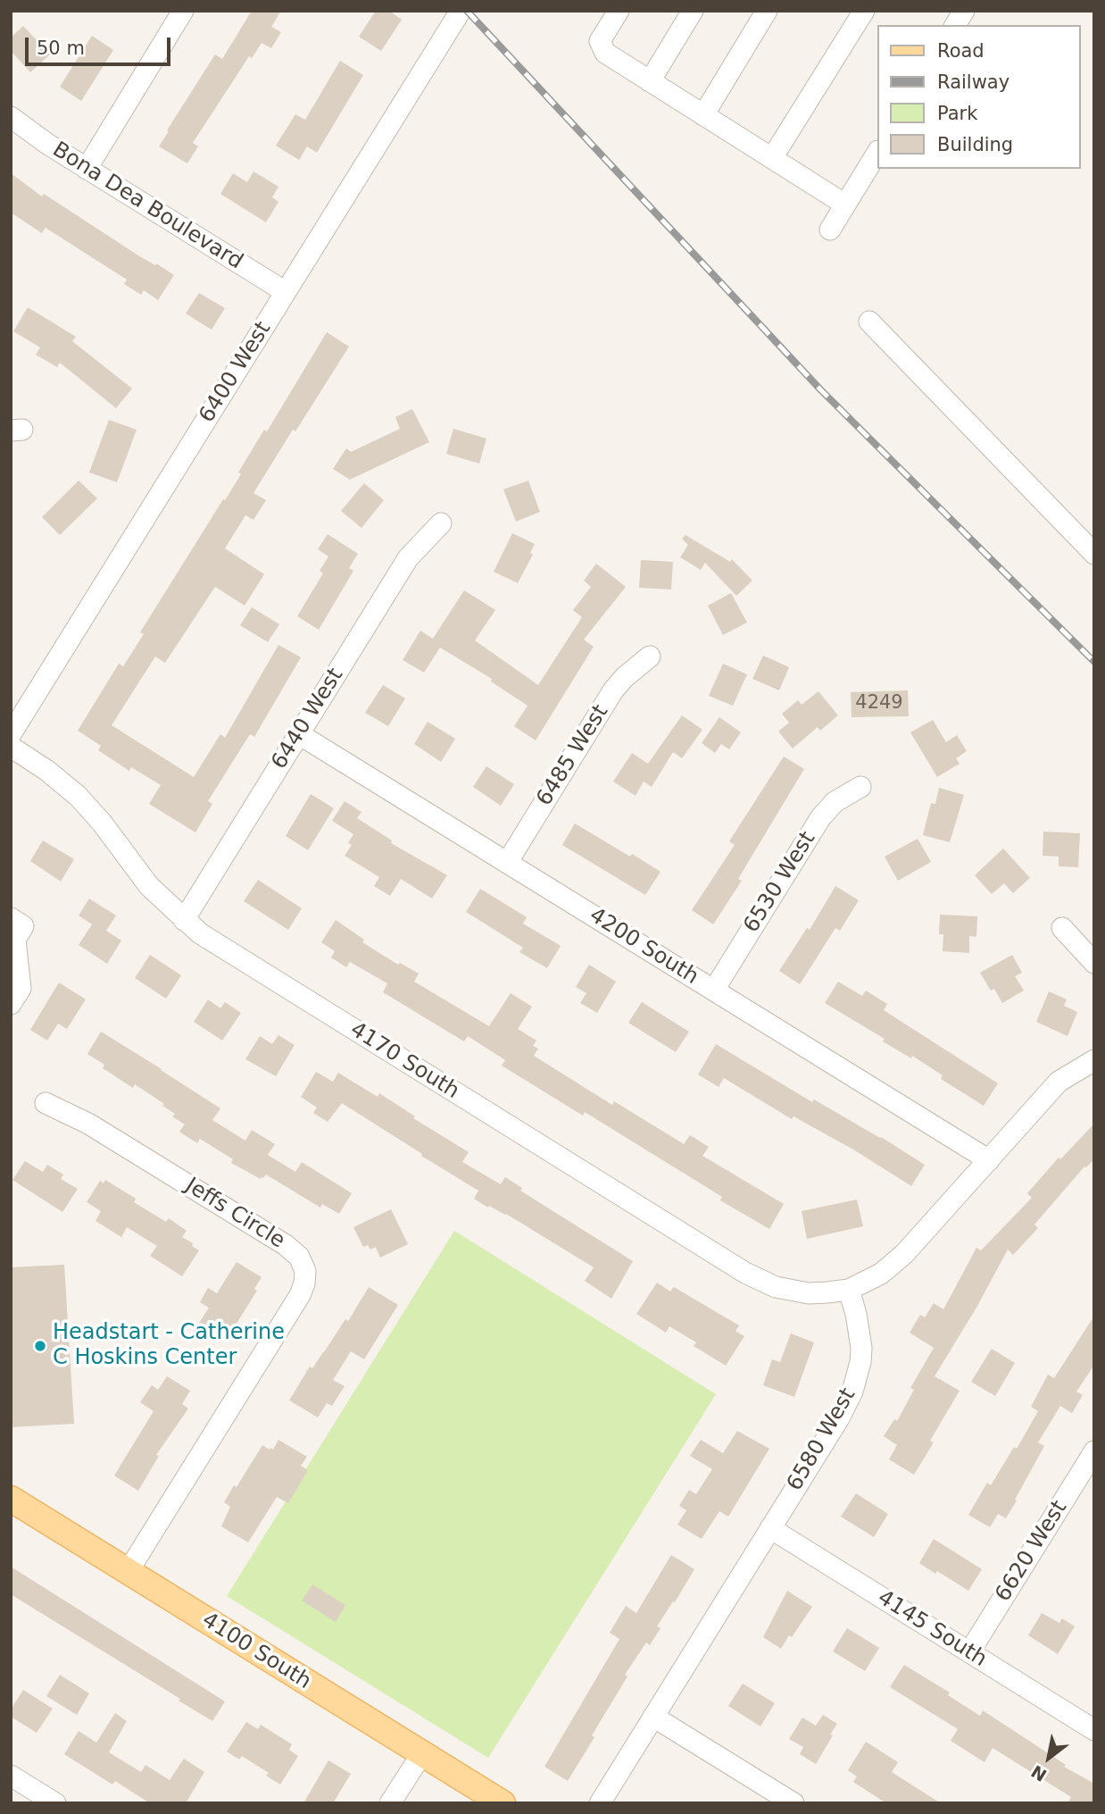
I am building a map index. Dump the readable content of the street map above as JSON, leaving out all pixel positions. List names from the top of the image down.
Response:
{
  "streets": {
    "main road": ["4100 South"],
    "street": [
      "Bona Dea Boulevard",
      "6400 West",
      "6440 West",
      "6485 West",
      "6530 West",
      "4200 South",
      "4170 South",
      "Jeffs Circle",
      "6580 West",
      "6620 West",
      "4145 South"
    ]
  },
  "crossings": [
    ["Bona Dea Boulevard", "6400 West"],
    ["6440 West", "4200 South"],
    ["6440 West", "4170 South"],
    ["6485 West", "4200 South"],
    ["6530 West", "4200 South"],
    ["4170 South", "6580 West"],
    ["Jeffs Circle", "4100 South"],
    ["6580 West", "4145 South"],
    ["6620 West", "4145 South"]
  ],
  "places": ["Headstart - Catherine C Hoskins Center"],
  "house_numbers": ["4249"],
  "legend": [
    "Road",
    "Railway",
    "Park",
    "Building"
  ],
  "scale_bar": "50 m",
  "north": "bottom left"
}
